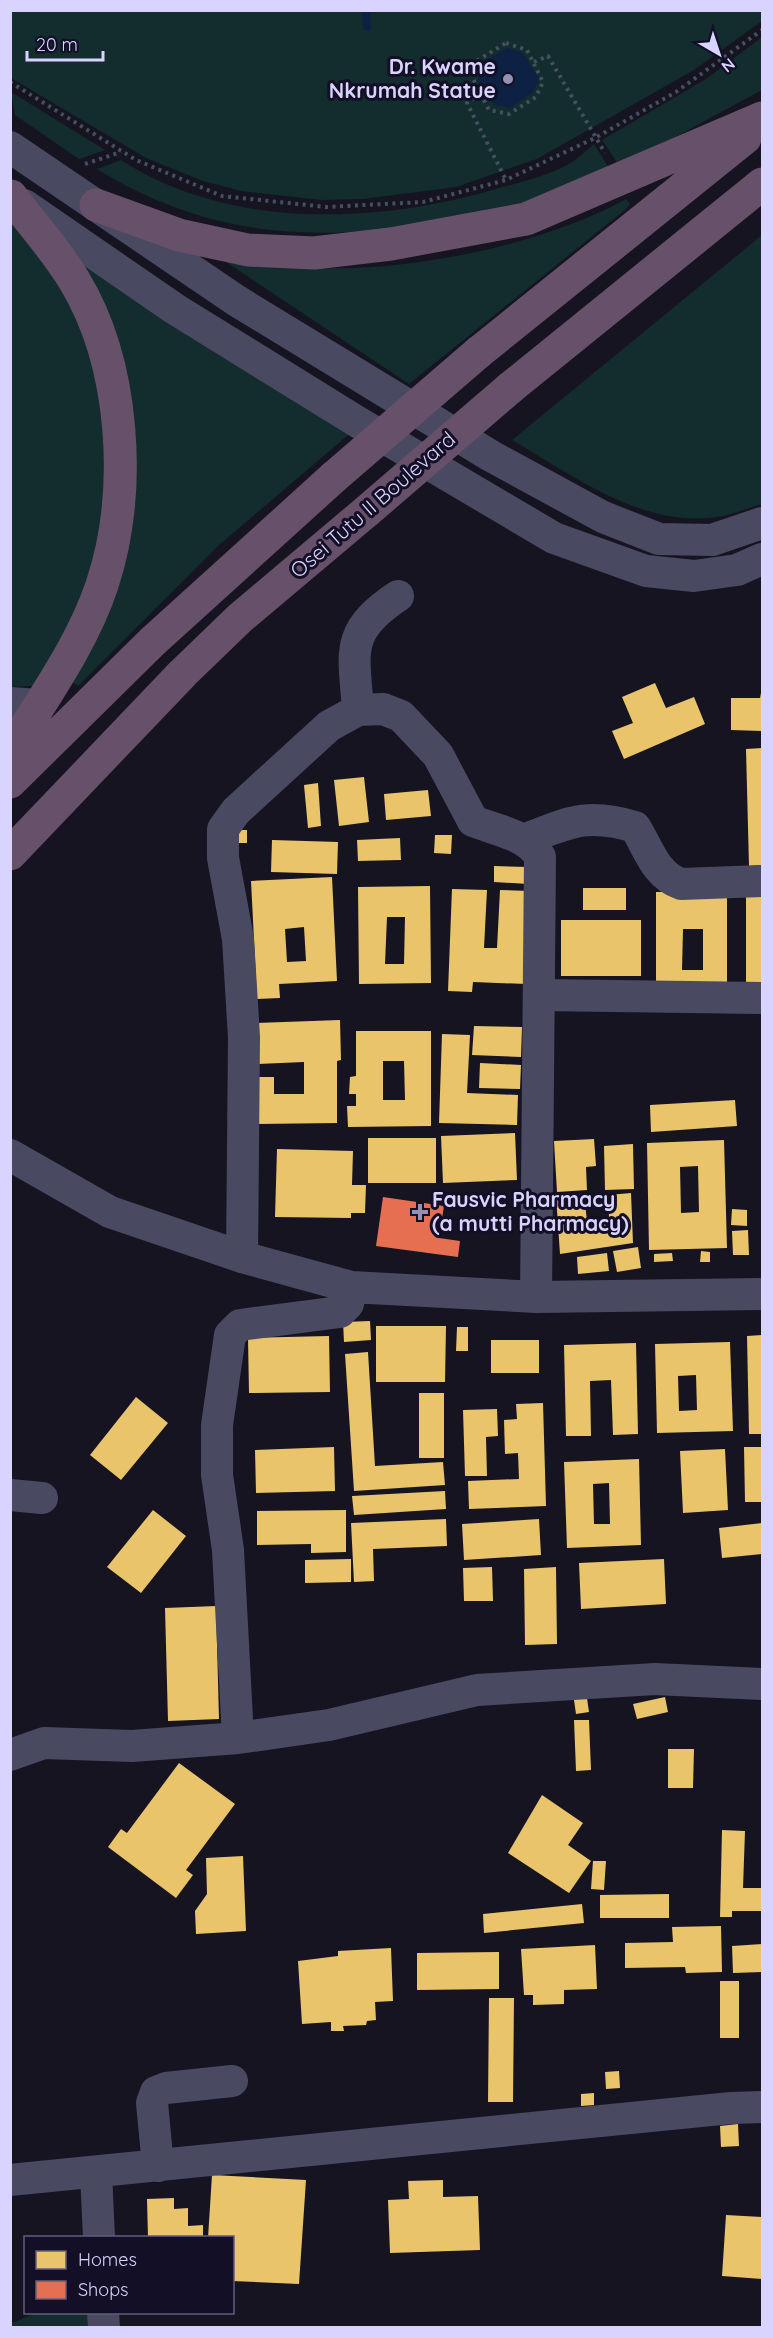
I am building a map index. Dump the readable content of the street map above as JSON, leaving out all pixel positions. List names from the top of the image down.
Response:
{
  "streets": {
    "highway": ["Osei Tutu II Boulevard"]
  },
  "places": {
    "other": ["Dr. Kwame Nkrumah Statue"],
    "health": ["Fausvic Pharmacy (a mutti Pharmacy)"]
  },
  "legend": ["Homes", "Shops"],
  "scale_bar": "20 m",
  "north": "bottom right"
}
